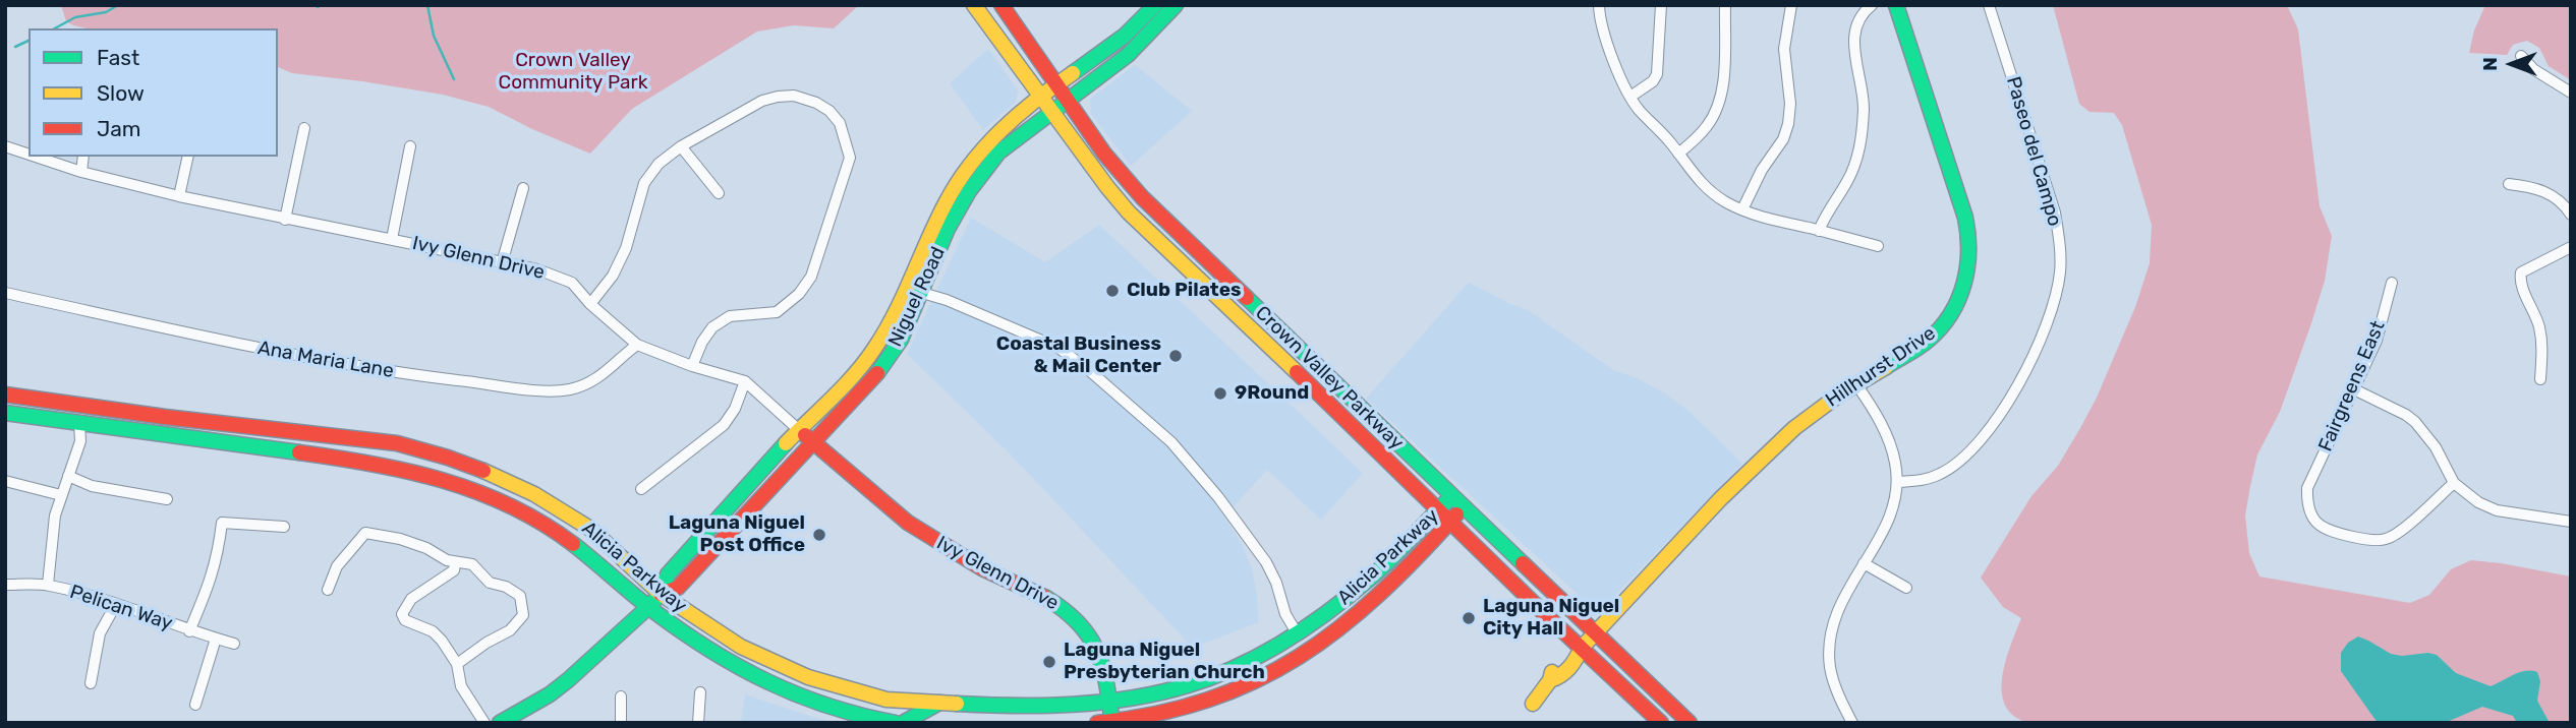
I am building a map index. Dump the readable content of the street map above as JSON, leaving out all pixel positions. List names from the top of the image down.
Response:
{
  "streets": {
    "main road": [
      "Ivy Glenn Drive",
      "Niguel Road",
      "Hillhurst Drive",
      "Crown Valley Parkway",
      "Alicia Parkway"
    ],
    "street": [
      "Paseo del Campo",
      "Ana Maria Lane",
      "Fairgreens East",
      "Pelican Way"
    ]
  },
  "crossings": [
    ["Ivy Glenn Drive", "Niguel Road"],
    ["Ivy Glenn Drive", "Ana Maria Lane"],
    ["Ivy Glenn Drive", "Alicia Parkway"],
    ["Niguel Road", "Crown Valley Parkway"],
    ["Niguel Road", "Alicia Parkway"],
    ["Hillhurst Drive", "Crown Valley Parkway"],
    ["Crown Valley Parkway", "Alicia Parkway"]
  ],
  "parks": ["Crown Valley Community Park"],
  "places": [
    "Club Pilates",
    "Coastal Business & Mail Center",
    "9Round",
    "Laguna Niguel Post Office",
    "Laguna Niguel City Hall",
    "Laguna Niguel Presbyterian Church"
  ],
  "legend": ["Fast", "Slow", "Jam"],
  "north": "left"
}
